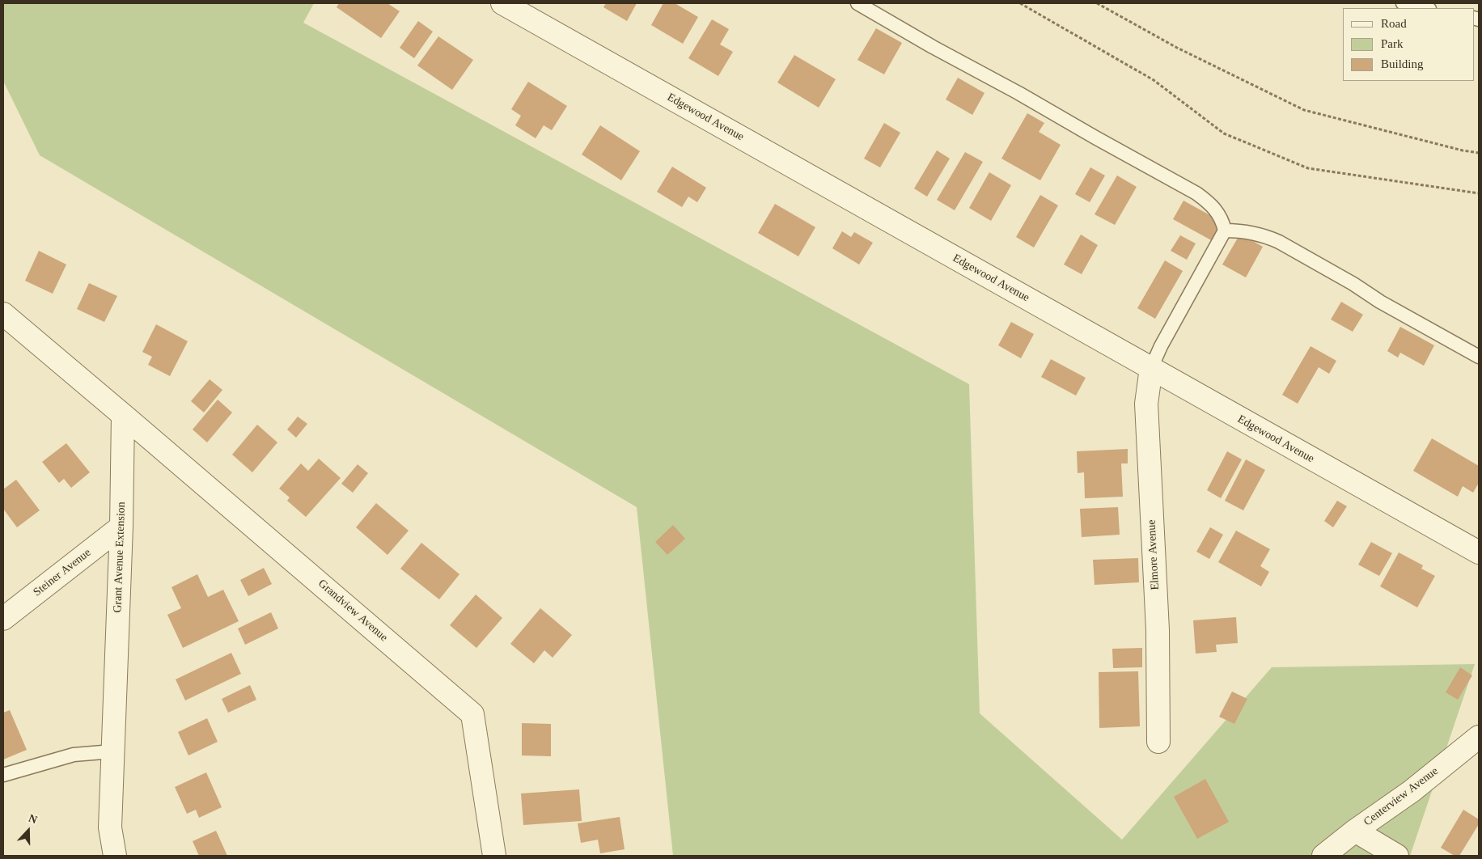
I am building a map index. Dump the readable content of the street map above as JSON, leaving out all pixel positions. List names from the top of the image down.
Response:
{
  "streets": {
    "street": [
      "Edgewood Avenue",
      "Elmore Avenue",
      "Grant Avenue Extension",
      "Steiner Avenue",
      "Grandview Avenue",
      "Centerview Avenue"
    ]
  },
  "crossings": [
    ["Edgewood Avenue", "Elmore Avenue"],
    ["Grant Avenue Extension", "Steiner Avenue"],
    ["Grant Avenue Extension", "Grandview Avenue"]
  ],
  "legend": ["Road", "Park", "Building"],
  "north": "top"
}
